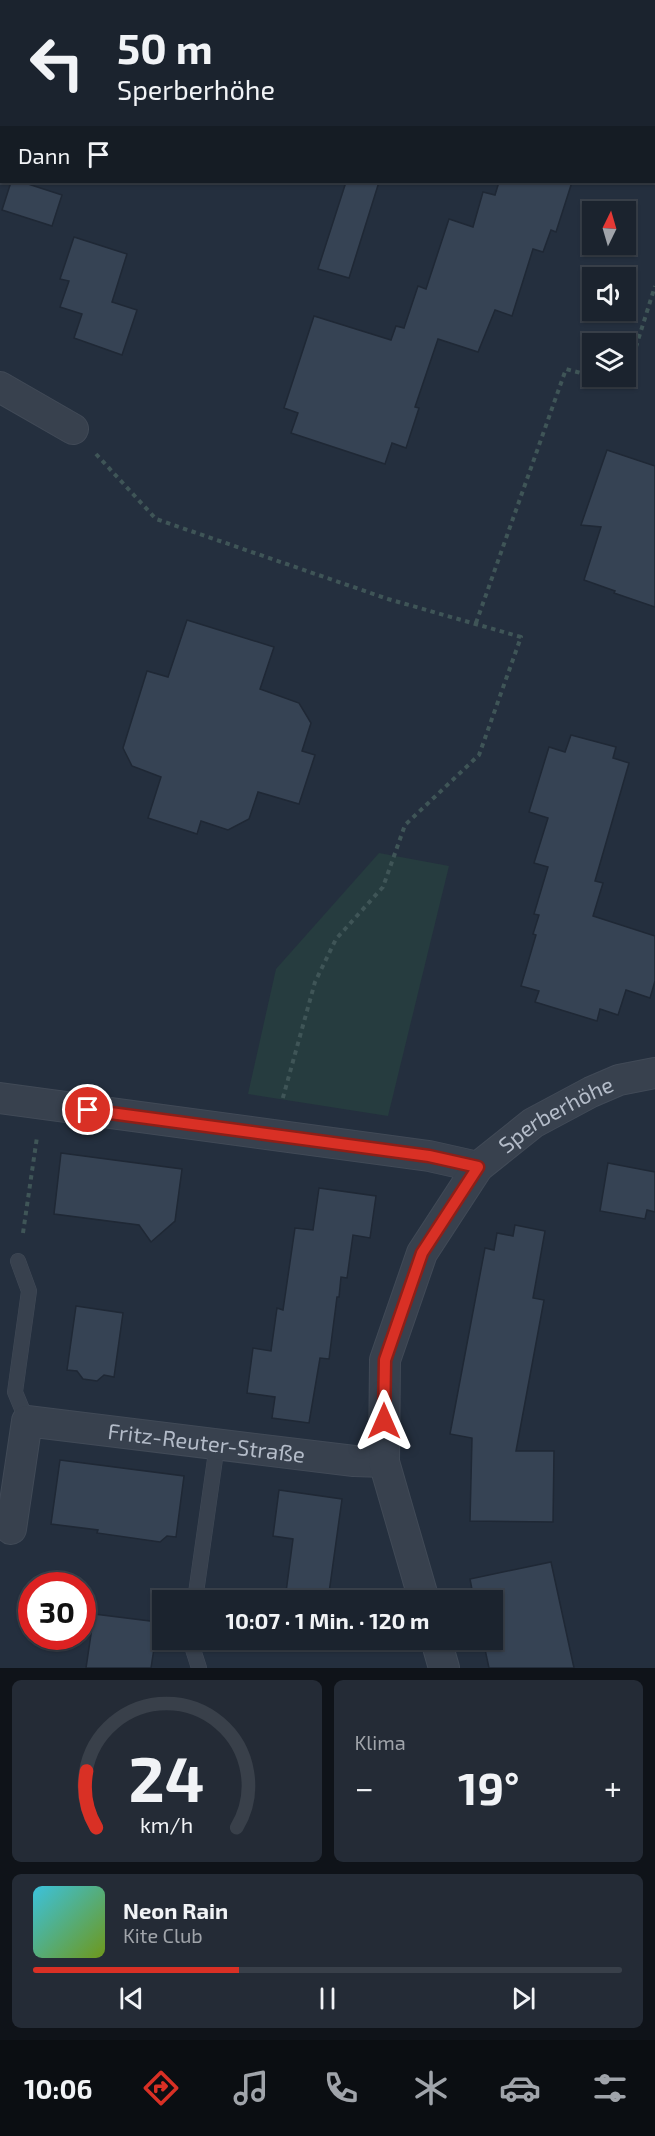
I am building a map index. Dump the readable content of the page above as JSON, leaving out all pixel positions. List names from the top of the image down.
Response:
{
  "streets": {
    "street": ["Sperberhöhe", "Fritz-Reuter-Straße"]
  },
  "north": "top",
  "page": {
    "turn": ["50 m", "Sperberhöhe"],
    "then": "Dann",
    "limit": "30",
    "trip": "10:07 · 1 Min. · 120 m",
    "tile": "Klima",
    "heat": ["−", "19°", "+"],
    "song": ["Neon Rain", "Kite Club"],
    "tabs": "10:06",
    "gauge": ["24", "km/h"]
  }
}
